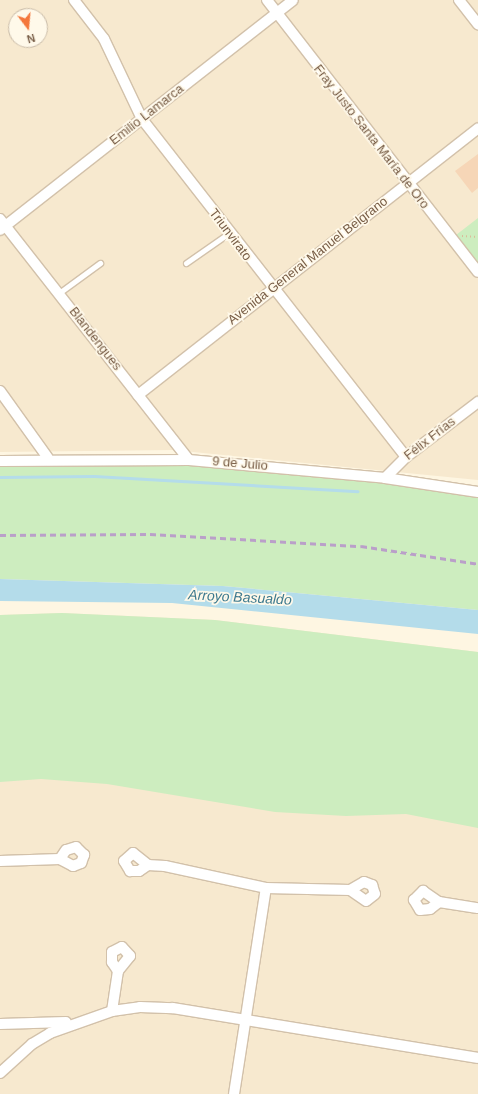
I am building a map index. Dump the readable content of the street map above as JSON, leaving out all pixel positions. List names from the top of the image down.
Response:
{
  "streets": {
    "street": [
      "Emilio Lamarca",
      "Fray Justo Santa María de Oro",
      "Triunvirato",
      "Avenida General Manuel Belgrano",
      "Blandengues",
      "Félix Frías",
      "9 de Julio"
    ]
  },
  "crossings": [
    ["Emilio Lamarca", "Fray Justo Santa María de Oro"],
    ["Emilio Lamarca", "Triunvirato"],
    ["Emilio Lamarca", "Blandengues"],
    ["Fray Justo Santa María de Oro", "Avenida General Manuel Belgrano"],
    ["Triunvirato", "Avenida General Manuel Belgrano"],
    ["Triunvirato", "Félix Frías"],
    ["Avenida General Manuel Belgrano", "Blandengues"],
    ["Blandengues", "9 de Julio"],
    ["Félix Frías", "9 de Julio"]
  ],
  "water": ["Arroyo Basualdo"],
  "north": "bottom"
}
